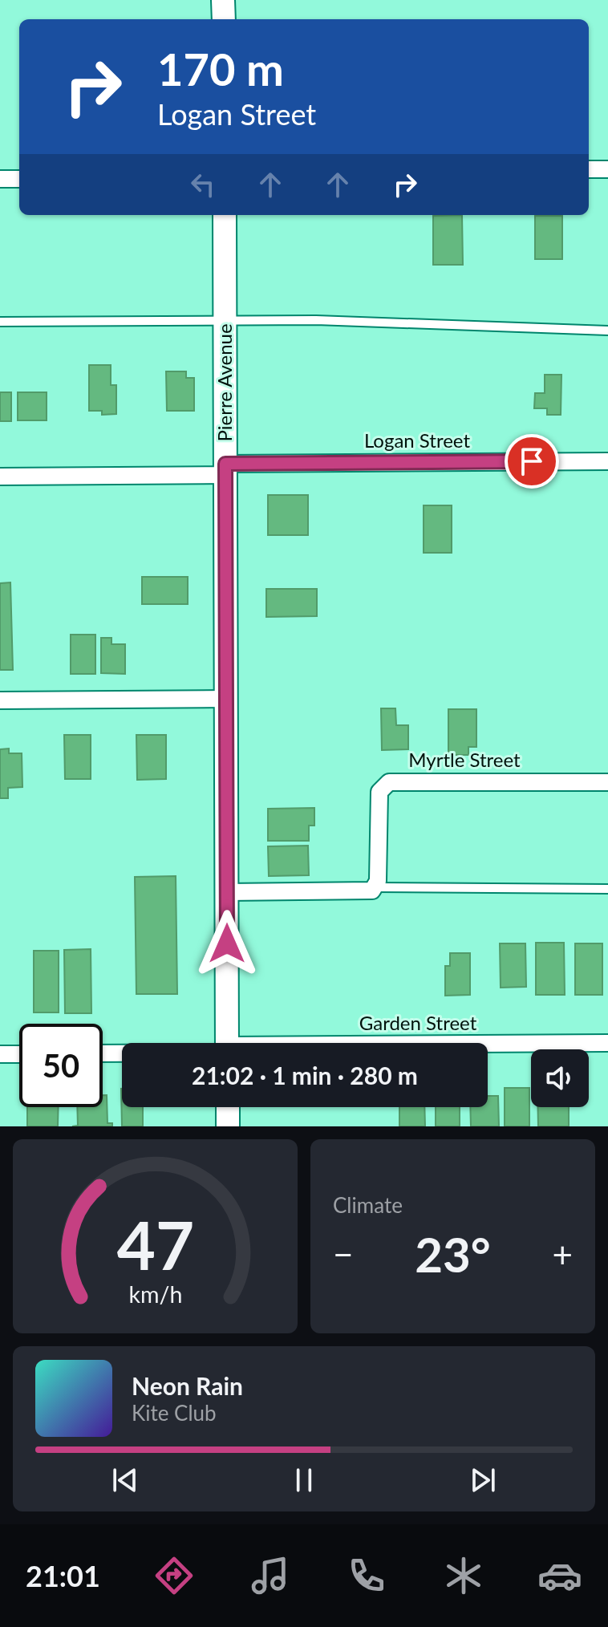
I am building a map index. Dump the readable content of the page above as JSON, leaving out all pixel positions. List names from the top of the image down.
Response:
{
  "streets": {
    "main road": ["Pierre Avenue"],
    "street": ["Logan Street", "Myrtle Street", "Garden Street"]
  },
  "crossings": [
    ["Pierre Avenue", "Logan Street"]
  ],
  "page": {
    "turn": ["170 m", "Logan Street"],
    "limit": "50",
    "trip": "21:02 · 1 min · 280 m",
    "tile": "Climate",
    "heat": ["−", "23°", "+"],
    "song": ["Neon Rain", "Kite Club"],
    "tabs": "21:01",
    "gauge": ["47", "km/h"]
  }
}
